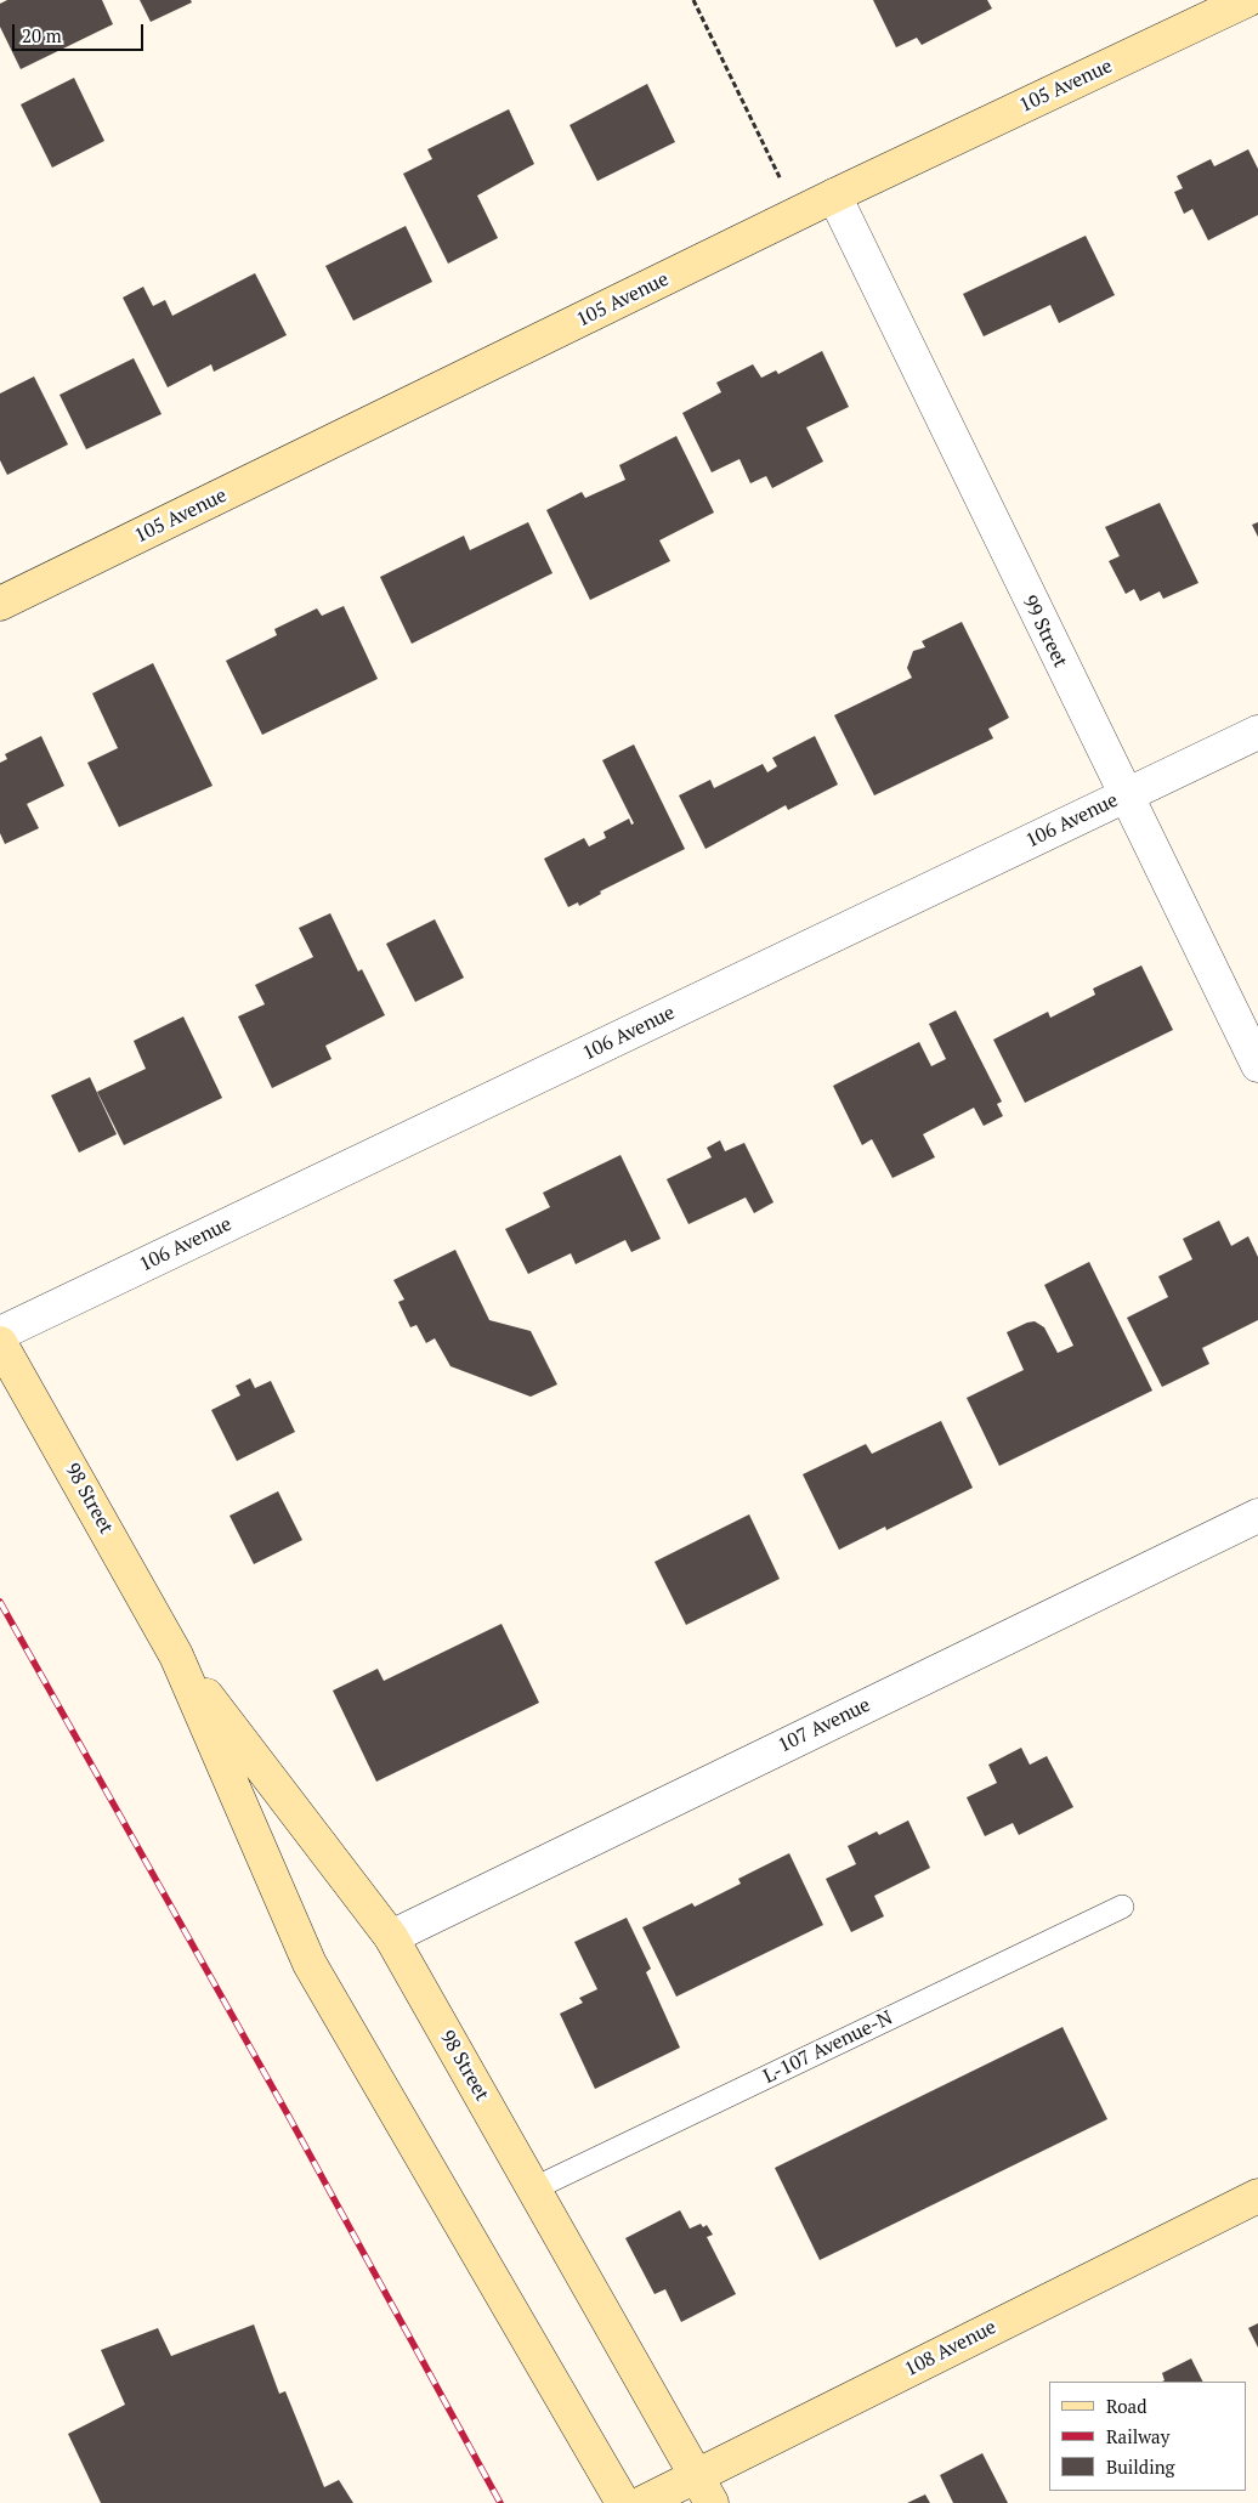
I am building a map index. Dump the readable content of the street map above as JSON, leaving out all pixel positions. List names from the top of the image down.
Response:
{
  "streets": {
    "main road": ["105 Avenue", "98 Street", "108 Avenue"],
    "street": ["99 Street", "106 Avenue", "107 Avenue"],
    "lane": ["L-107 Avenue-N"]
  },
  "crossings": [
    ["105 Avenue", "99 Street"],
    ["99 Street", "106 Avenue"],
    ["98 Street", "107 Avenue"],
    ["98 Street", "L-107 Avenue-N"],
    ["98 Street", "108 Avenue"]
  ],
  "legend": ["Road", "Railway", "Building"],
  "scale_bar": "20 m"
}
